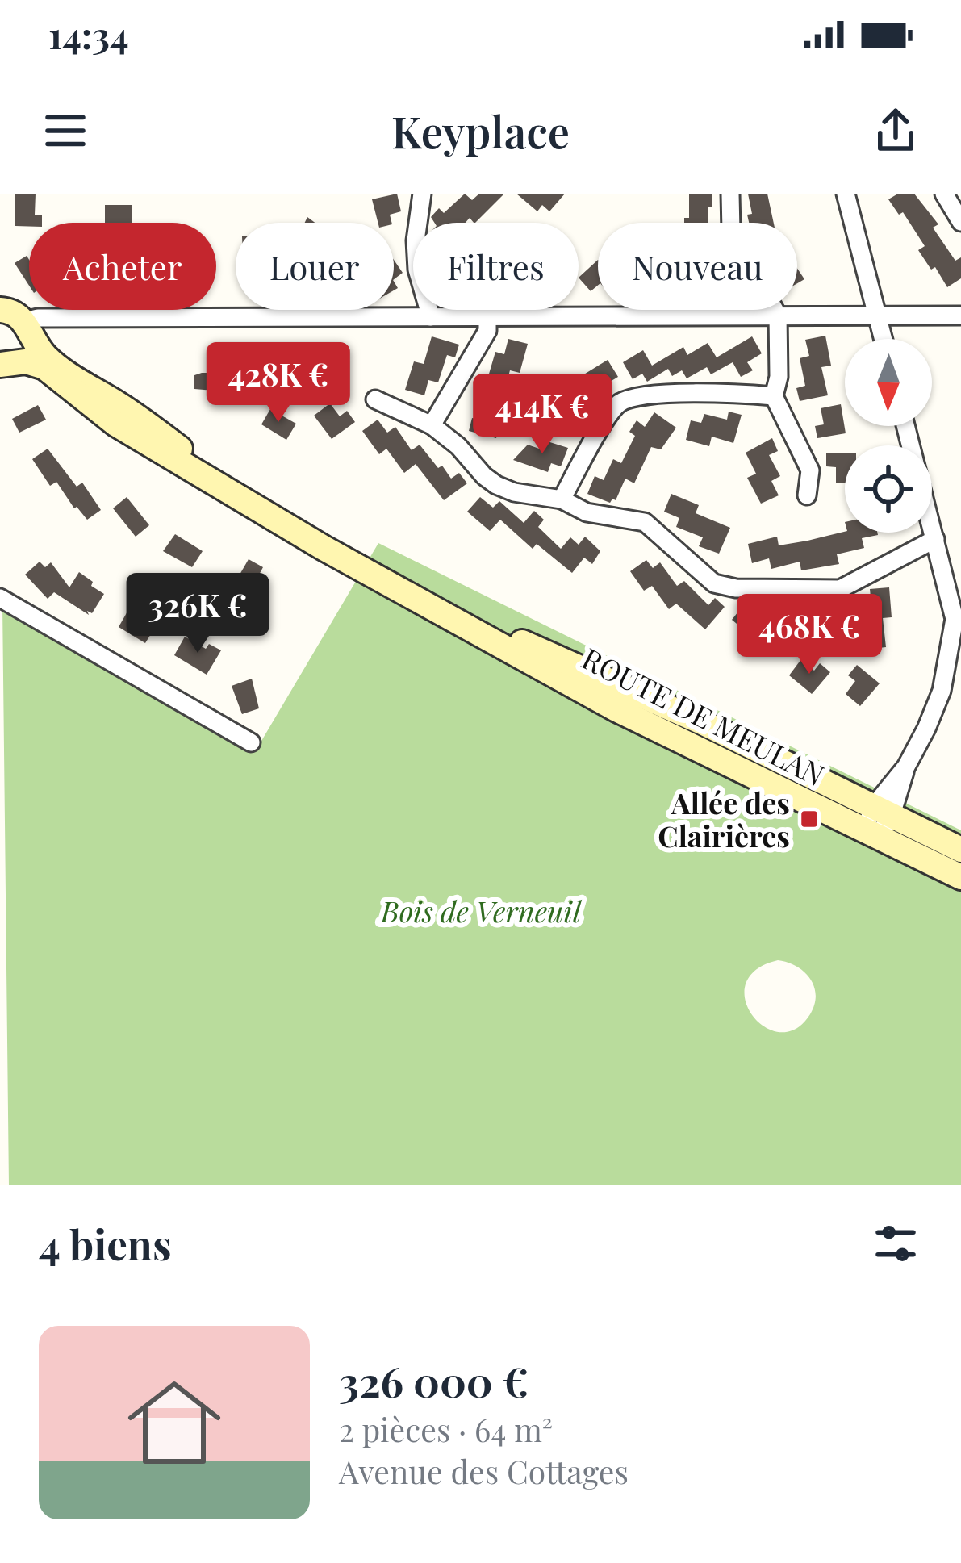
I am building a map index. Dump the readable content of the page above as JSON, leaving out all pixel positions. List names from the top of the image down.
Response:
{
  "streets": {
    "main road": ["ROUTE DE MEULAN"]
  },
  "parks": ["Bois de Verneuil"],
  "places": {
    "transit": ["Allée des Clairières"]
  },
  "north": "bottom",
  "page": {
    "status": "14:34",
    "header": "Keyplace",
    "chip": [
      "Acheter",
      "Louer",
      "Filtres",
      "Nouveau"
    ],
    "price": [
      "428K €",
      "414K €",
      "326K €",
      "468K €"
    ],
    "heading": "4 biens",
    "list": [
      {
        "name": "326 000 €",
        "note": "2 pièces · 64 m² · Avenue des Cottages"
      }
    ]
  }
}
